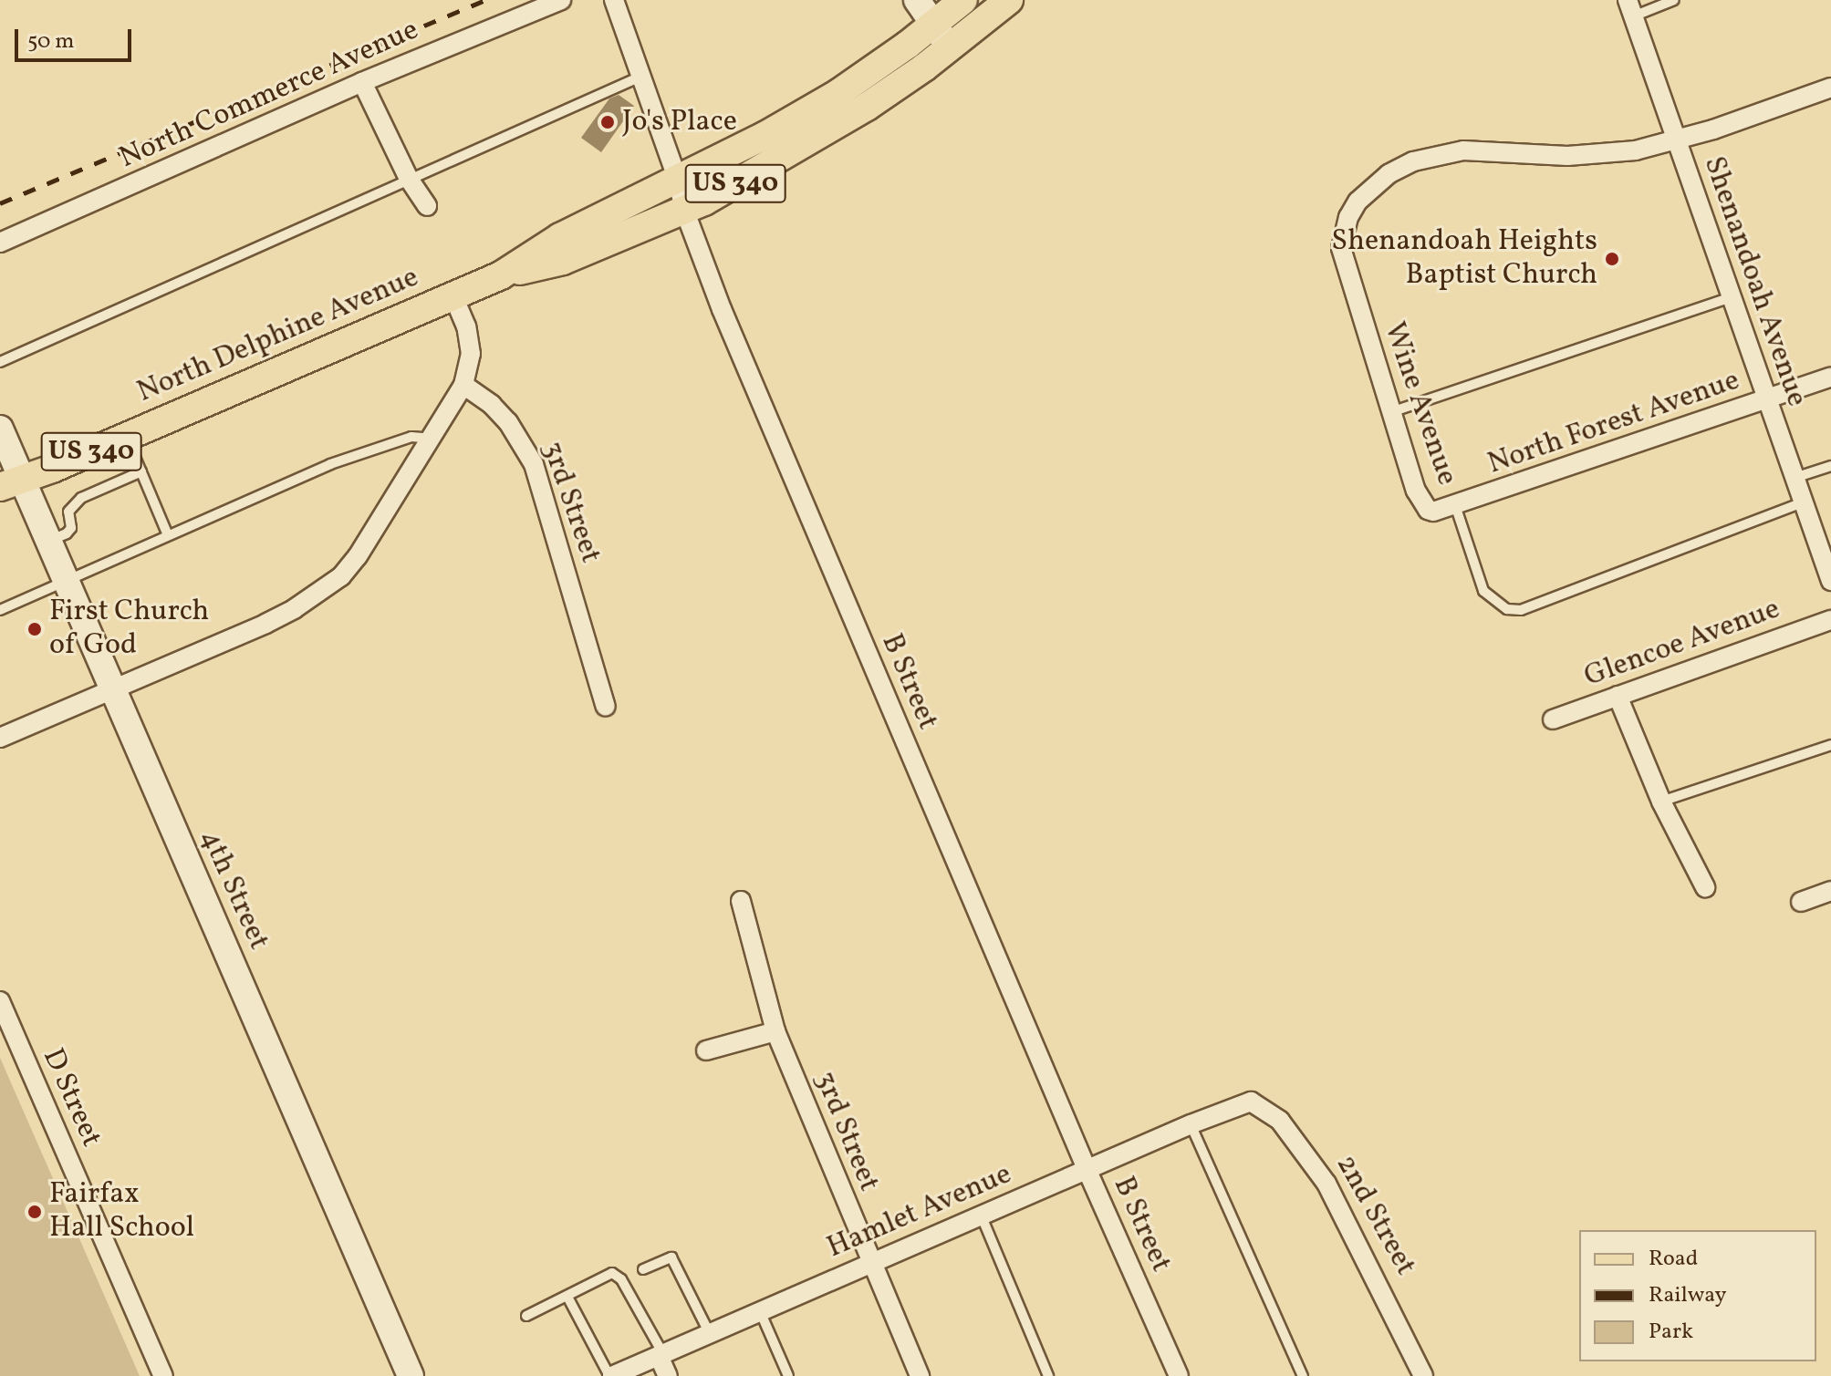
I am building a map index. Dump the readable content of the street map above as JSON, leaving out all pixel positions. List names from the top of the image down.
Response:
{
  "streets": {
    "main road": ["US 340", "North Delphine Avenue"],
    "street": [
      "North Commerce Avenue",
      "Shenandoah Avenue",
      "Wine Avenue",
      "North Forest Avenue",
      "3rd Street",
      "Glencoe Avenue",
      "B Street",
      "4th Street",
      "D Street",
      "Hamlet Avenue",
      "2nd Street"
    ]
  },
  "crossings": [
    ["Shenandoah Avenue", "Wine Avenue"],
    ["Shenandoah Avenue", "North Forest Avenue"],
    ["North Delphine Avenue", "B Street"],
    ["North Delphine Avenue", "4th Street"],
    ["Wine Avenue", "North Forest Avenue"],
    ["3rd Street", "Hamlet Avenue"],
    ["B Street", "Hamlet Avenue"],
    ["Hamlet Avenue", "2nd Street"]
  ],
  "places": [
    "Jo's Place",
    "Shenandoah Heights Baptist Church",
    "First Church of God",
    "Fairfax Hall School"
  ],
  "legend": ["Road", "Railway", "Park"],
  "scale_bar": "50 m"
}
